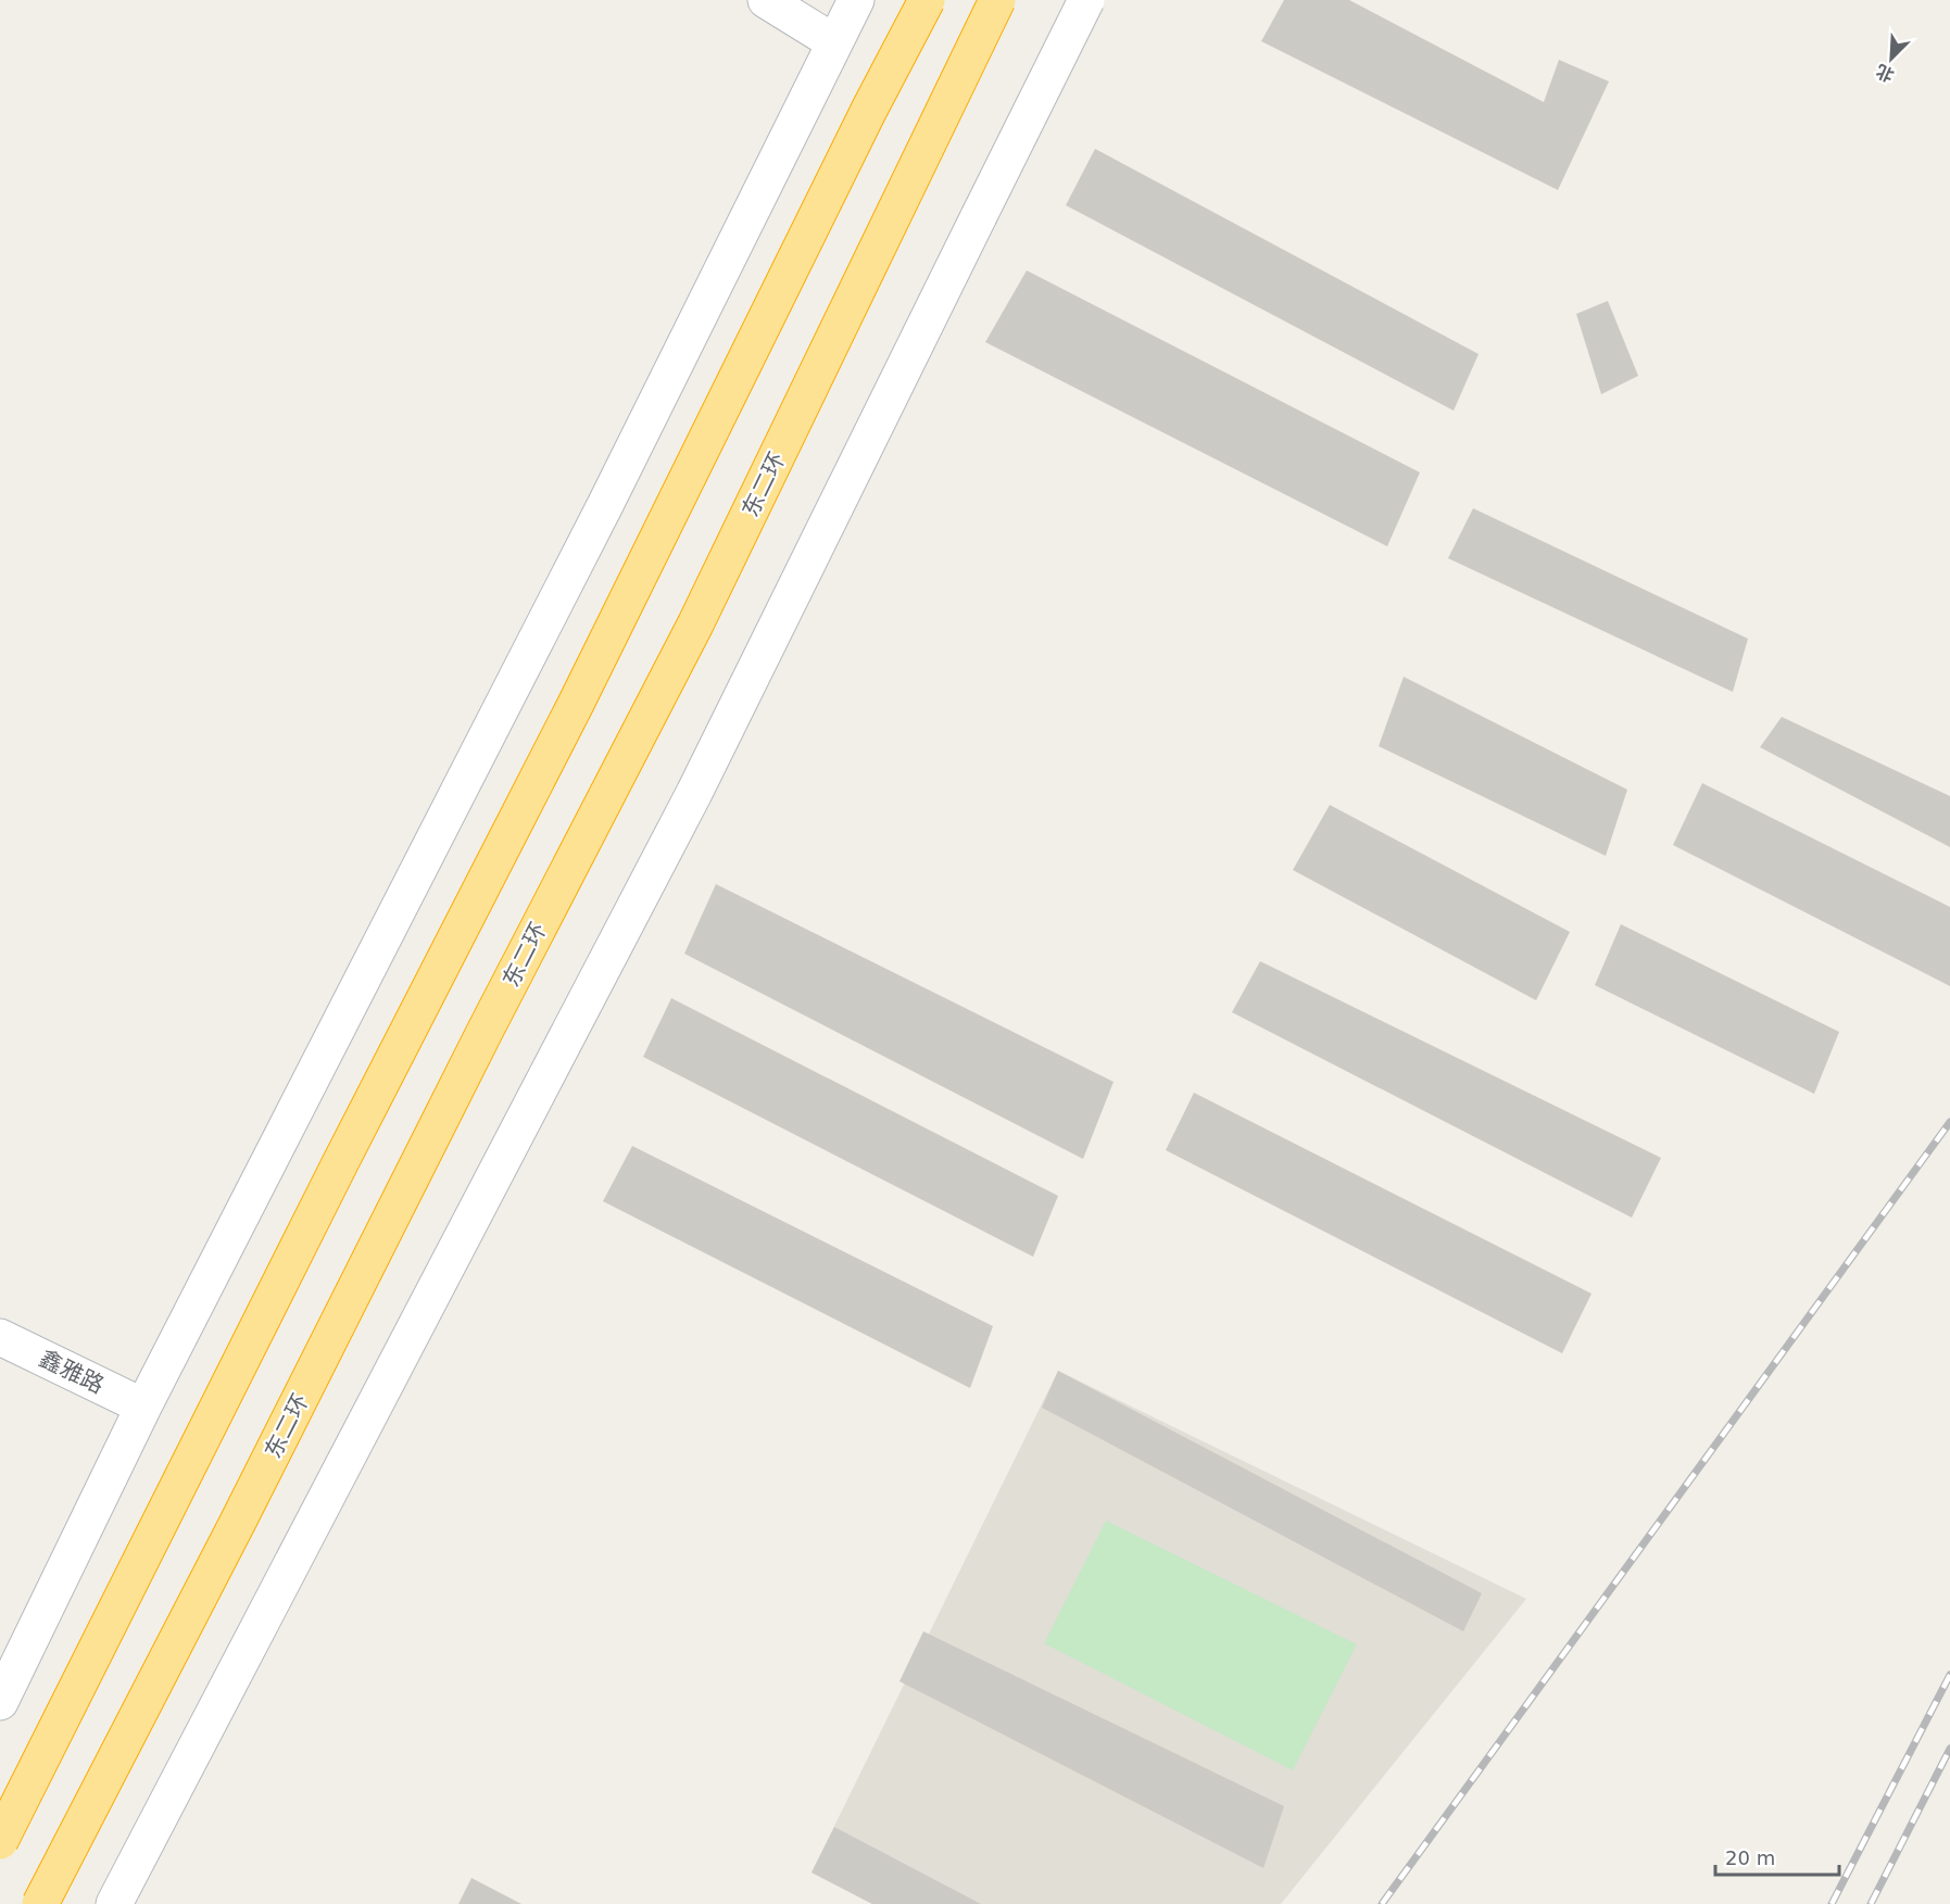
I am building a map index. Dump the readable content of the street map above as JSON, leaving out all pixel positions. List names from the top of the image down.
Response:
{
  "streets": {
    "highway": ["东二环"],
    "street": ["鑫雅路"]
  },
  "scale_bar": "20 m",
  "north": "bottom left"
}
